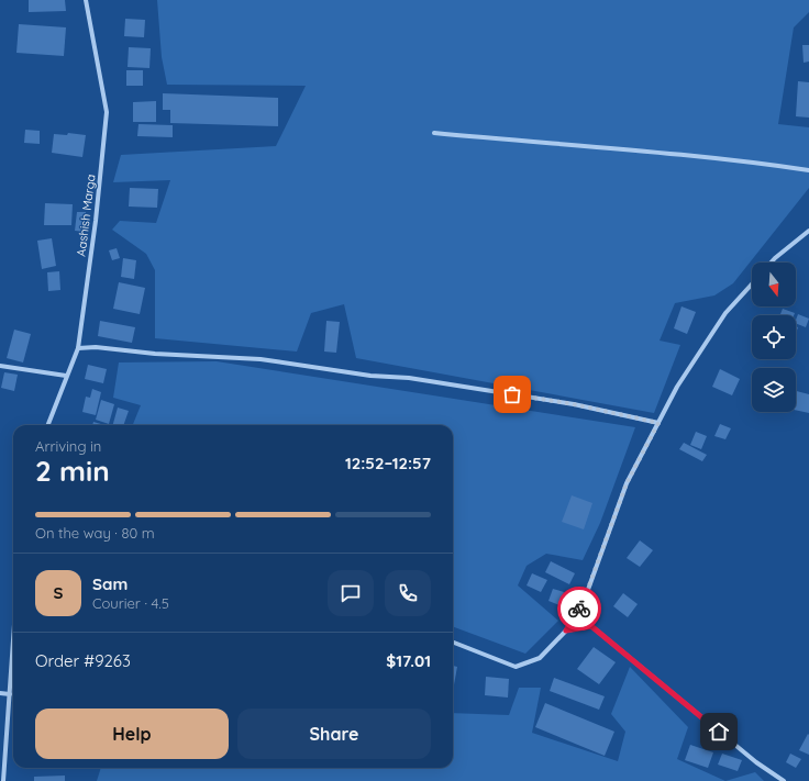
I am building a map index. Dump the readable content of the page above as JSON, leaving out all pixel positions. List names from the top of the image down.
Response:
{
  "streets": {
    "street": ["Aashish Marga"]
  },
  "north": "bottom",
  "page": {
    "heading": ["2 min", "Arriving in", "12:52–12:57"],
    "panel": [
      "Sam",
      "Courier · 4.5",
      "Order #9263",
      "$17.01"
    ],
    "bar": "On the way · 80 m",
    "round": "S",
    "buttons": ["Help", "Share"]
  }
}
